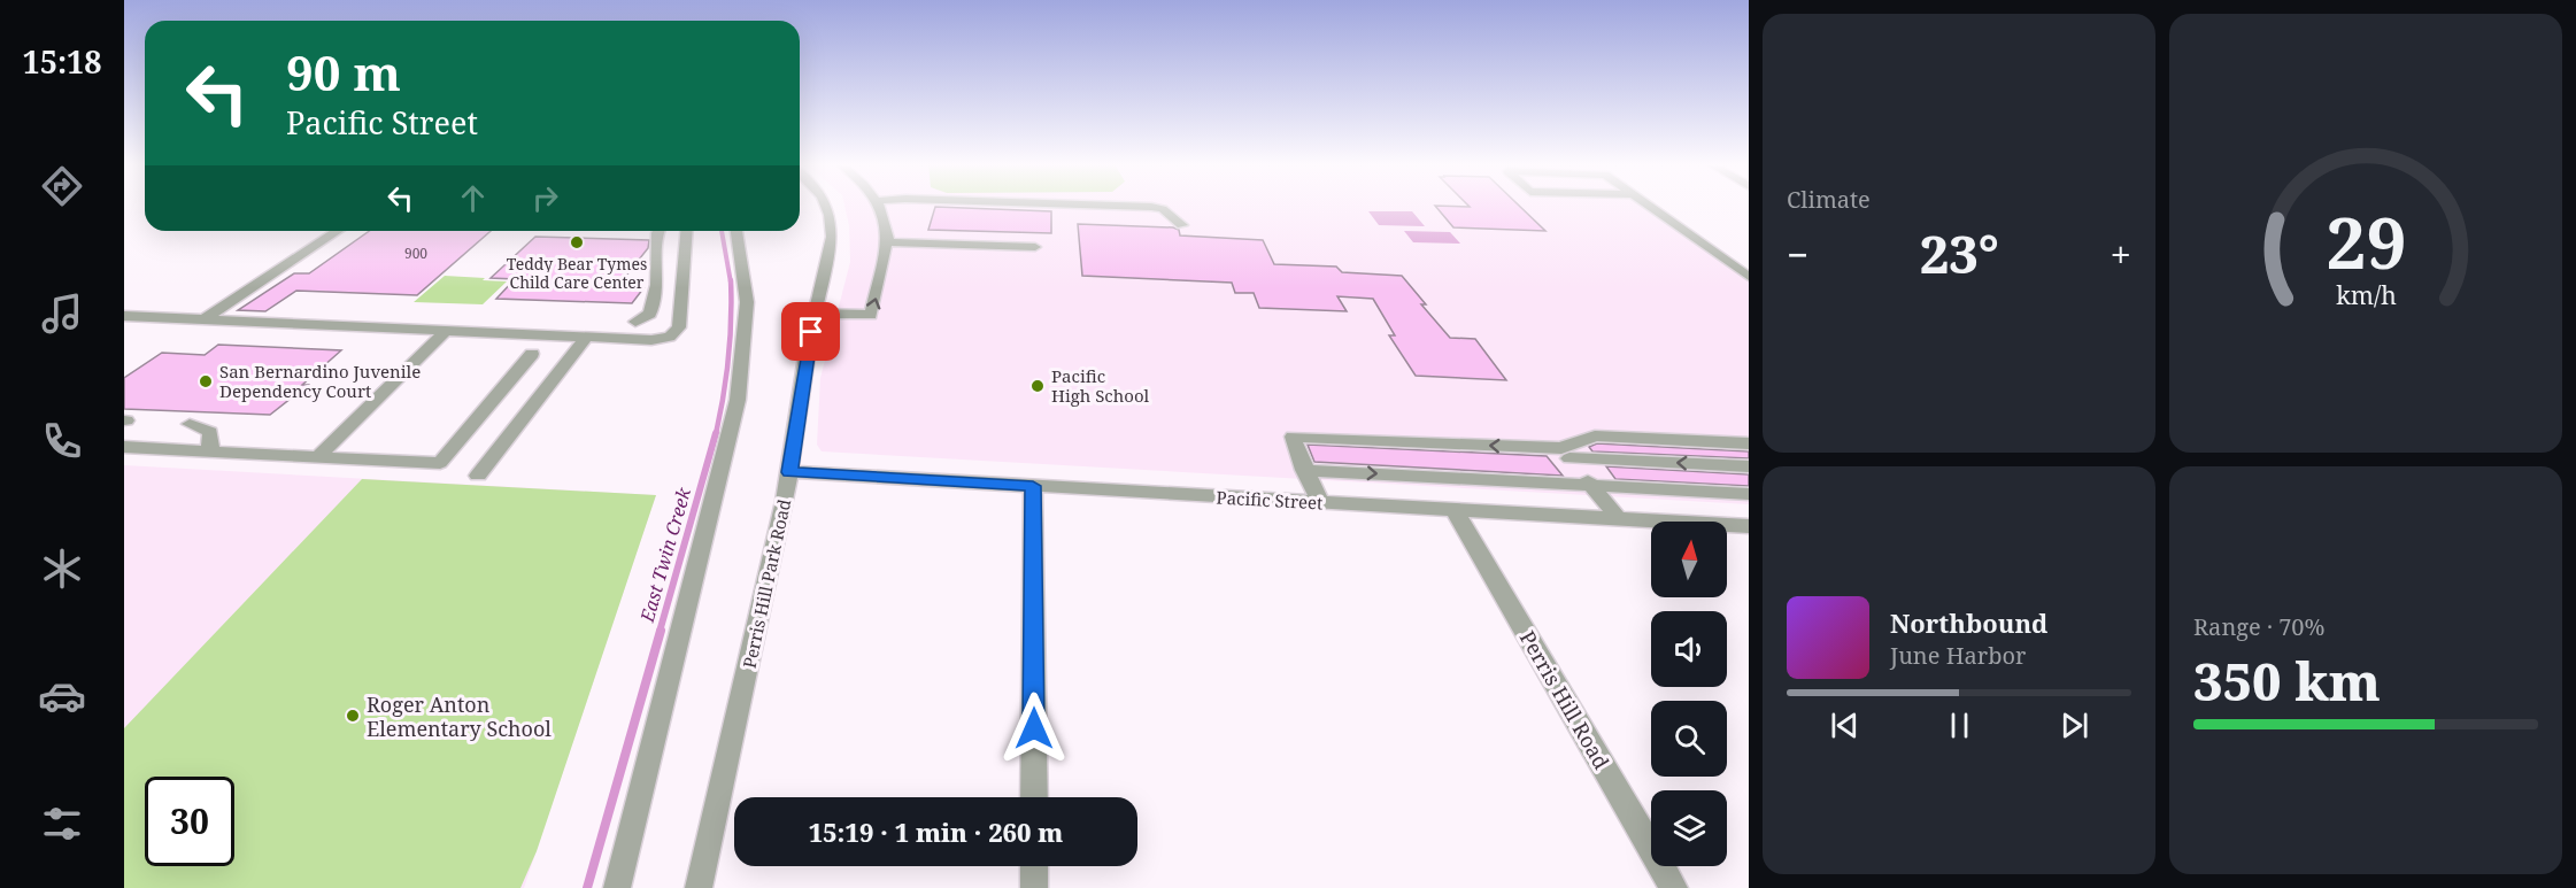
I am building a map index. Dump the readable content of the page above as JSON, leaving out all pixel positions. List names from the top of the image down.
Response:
{
  "streets": {
    "street": ["Pacific Street", "Perris Hill Park Road", "Perris Hill Road"]
  },
  "crossings": [
    ["Pacific Street", "Perris Hill Park Road"],
    ["Pacific Street", "Perris Hill Road"]
  ],
  "water": ["East Twin Creek"],
  "places": [
    "Teddy Bear Tymes Child Care Center",
    "San Bernardino Juvenile Dependency Court",
    "Pacific High School",
    "Roger Anton Elementary School"
  ],
  "house_numbers": ["900"],
  "north": "top",
  "page": {
    "tabs": "15:18",
    "tile": [
      "Climate",
      ["Range · 70%", "350 km"]
    ],
    "turn": ["90 m", "Pacific Street"],
    "heat": ["−", "23°", "+"],
    "song": ["Northbound", "June Harbor"],
    "limit": "30",
    "trip": "15:19 · 1 min · 260 m",
    "gauge": ["29", "km/h"]
  }
}
